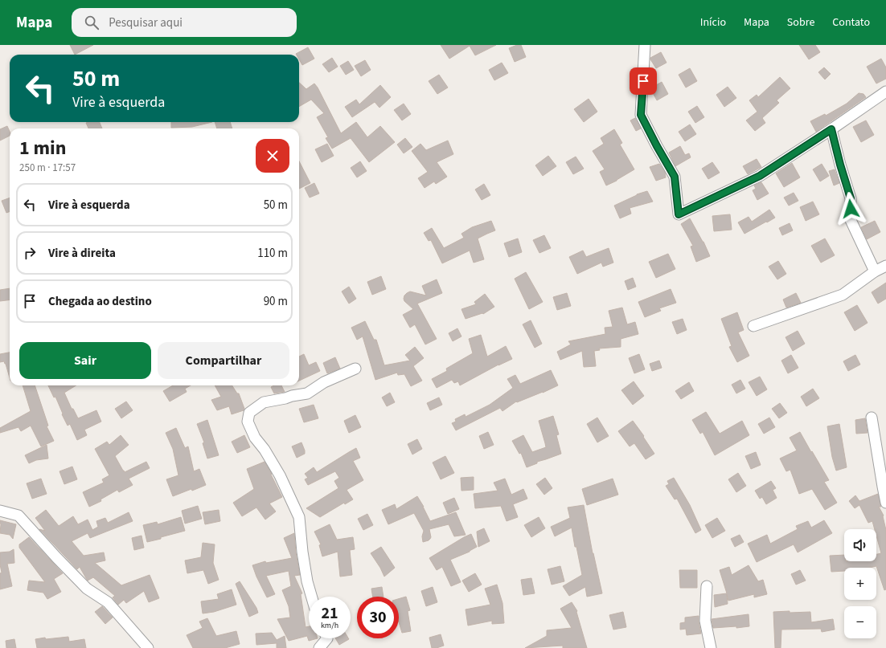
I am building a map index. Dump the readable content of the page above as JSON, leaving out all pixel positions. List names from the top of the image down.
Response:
{
  "page": {
    "header": "Mapa",
    "search": "Pesquisar aqui",
    "nav": [
      "Início",
      "Mapa",
      "Sobre",
      "Contato"
    ],
    "turn": ["50 m", "Vire à esquerda"],
    "heading": ["1 min", "250 m · 17:57"],
    "list": [
      {
        "name": "Vire à esquerda",
        "value": "50 m"
      },
      {
        "name": "Vire à direita",
        "value": "110 m"
      },
      {
        "name": "Chegada ao destino",
        "value": "90 m"
      }
    ],
    "buttons": ["Sair", "Compartilhar"],
    "map_buttons": ["+", "−"],
    "speed": "21 km/h",
    "limit": "30"
  }
}
